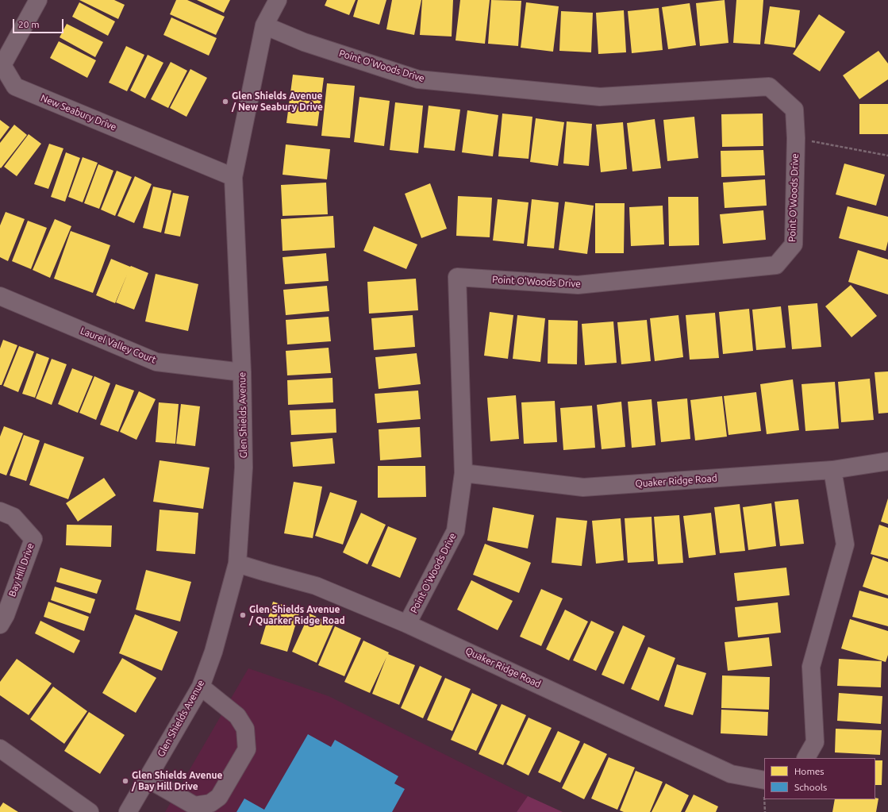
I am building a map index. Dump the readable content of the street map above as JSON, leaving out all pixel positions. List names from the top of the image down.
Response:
{
  "streets": {
    "street": [
      "Point O'Woods Drive",
      "New Seabury Drive",
      "Laurel Valley Court",
      "Glen Shields Avenue",
      "Quaker Ridge Road",
      "Bay Hill Drive"
    ]
  },
  "crossings": [
    ["Point O'Woods Drive", "Glen Shields Avenue"],
    ["Point O'Woods Drive", "Quaker Ridge Road"],
    ["New Seabury Drive", "Glen Shields Avenue"],
    ["Laurel Valley Court", "Glen Shields Avenue"],
    ["Glen Shields Avenue", "Quaker Ridge Road"]
  ],
  "places": ["Glen Shields Avenue / New Seabury Drive", "Glen Shields Avenue / Quarker Ridge Road", "Glen Shields Avenue / Bay Hill Drive"],
  "legend": ["Homes", "Schools"],
  "scale_bar": "20 m"
}
